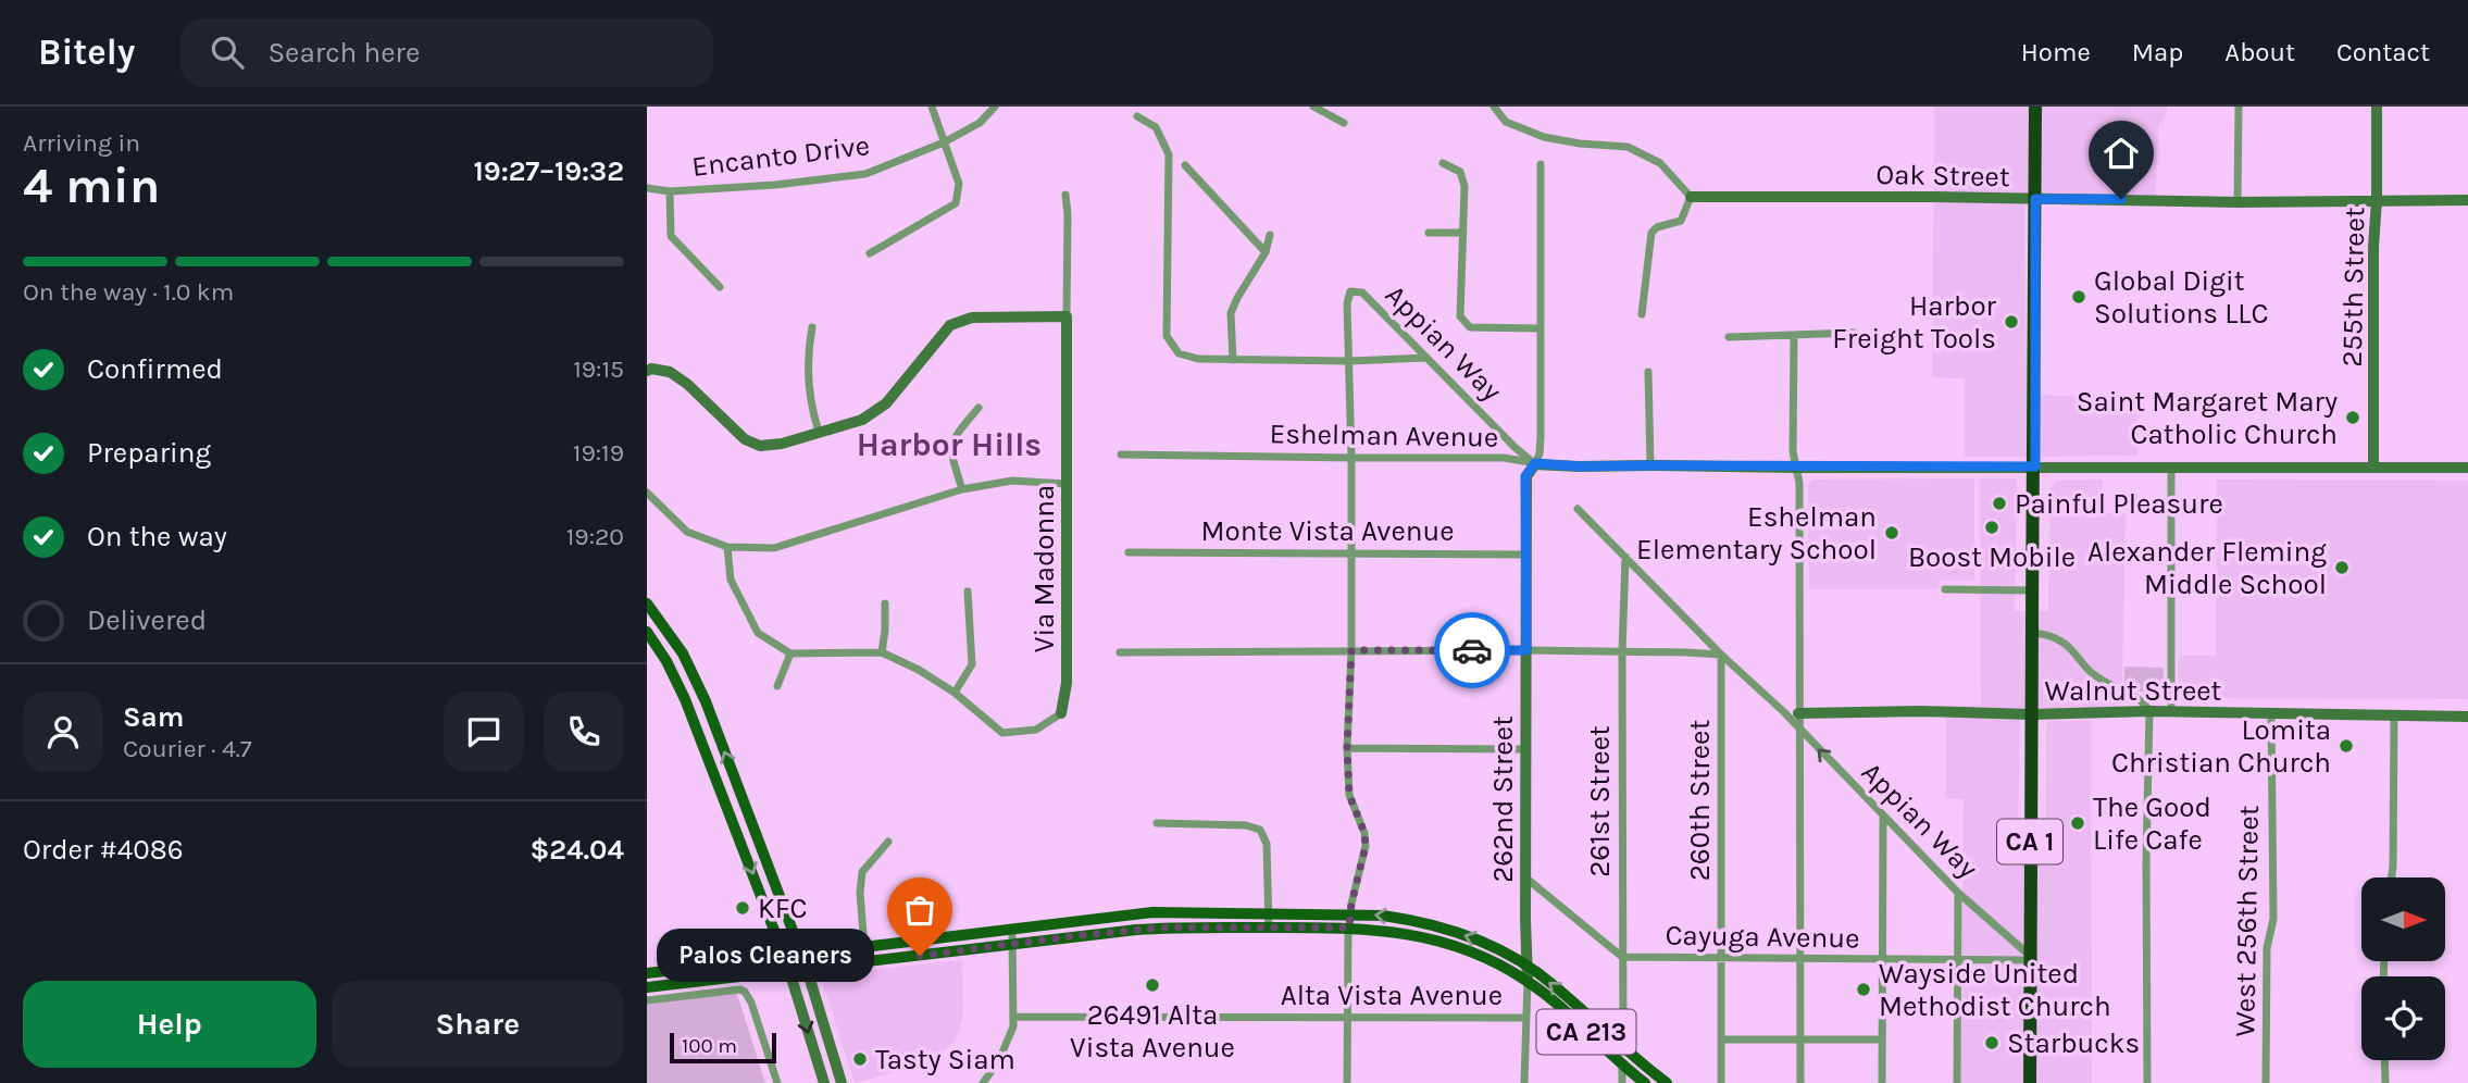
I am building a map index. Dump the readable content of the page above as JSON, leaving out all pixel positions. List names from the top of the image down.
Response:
{
  "streets": {
    "highway": ["CA 1"],
    "main road": ["CA 213"],
    "street": [
      "Encanto Drive",
      "Oak Street",
      "255th Street",
      "Appian Way",
      "Eshelman Avenue",
      "Monte Vista Avenue",
      "Via Madonna",
      "Walnut Street",
      "262nd Street",
      "260th Street",
      "261st Street",
      "West 256th Street",
      "Cayuga Avenue",
      "Alta Vista Avenue"
    ]
  },
  "crossings": [
    ["Oak Street", "255th Street"],
    ["Oak Street", "CA 1"],
    ["255th Street", "Eshelman Avenue"],
    ["Appian Way", "Eshelman Avenue"],
    ["Appian Way", "262nd Street"],
    ["Appian Way", "260th Street"],
    ["Appian Way", "261st Street"],
    ["Appian Way", "CA 1"],
    ["Appian Way", "Cayuga Avenue"],
    ["Eshelman Avenue", "262nd Street"],
    ["Eshelman Avenue", "CA 1"],
    ["Monte Vista Avenue", "262nd Street"],
    ["Walnut Street", "CA 1"],
    ["Walnut Street", "West 256th Street"],
    ["262nd Street", "CA 213"],
    ["260th Street", "Cayuga Avenue"],
    ["261st Street", "Cayuga Avenue"],
    ["261st Street", "CA 213"],
    ["CA 1", "Cayuga Avenue"]
  ],
  "districts": ["Harbor Hills"],
  "places": [
    "Global Digit Solutions LLC",
    "Harbor Freight Tools",
    "Saint Margaret Mary Catholic Church",
    "Painful Pleasure",
    "Boost Mobile",
    "Eshelman Elementary School",
    "Alexander Fleming Middle School",
    "Lomita Christian Church",
    "The Good Life Cafe",
    "KFC",
    "Palos Cleaners",
    "26491 Alta Vista Avenue",
    "Wayside United Methodist Church",
    "Starbucks",
    "Tasty Siam"
  ],
  "scale_bar": "100 m",
  "north": "right",
  "page": {
    "header": "Bitely",
    "search": "Search here",
    "nav": [
      "Home",
      "Map",
      "About",
      "Contact"
    ],
    "heading": ["4 min", "Arriving in", "19:27–19:32"],
    "panel": [
      "Sam",
      "Courier · 4.7",
      "Order #4086",
      "$24.04"
    ],
    "bar": "On the way · 1.0 km",
    "list": [
      ["Confirmed", "19:15"],
      ["Preparing", "19:19"],
      ["On the way", "19:20"],
      "Delivered"
    ],
    "bubble": "Palos Cleaners",
    "buttons": ["Help", "Share"],
    "scale": "100 m"
  }
}
